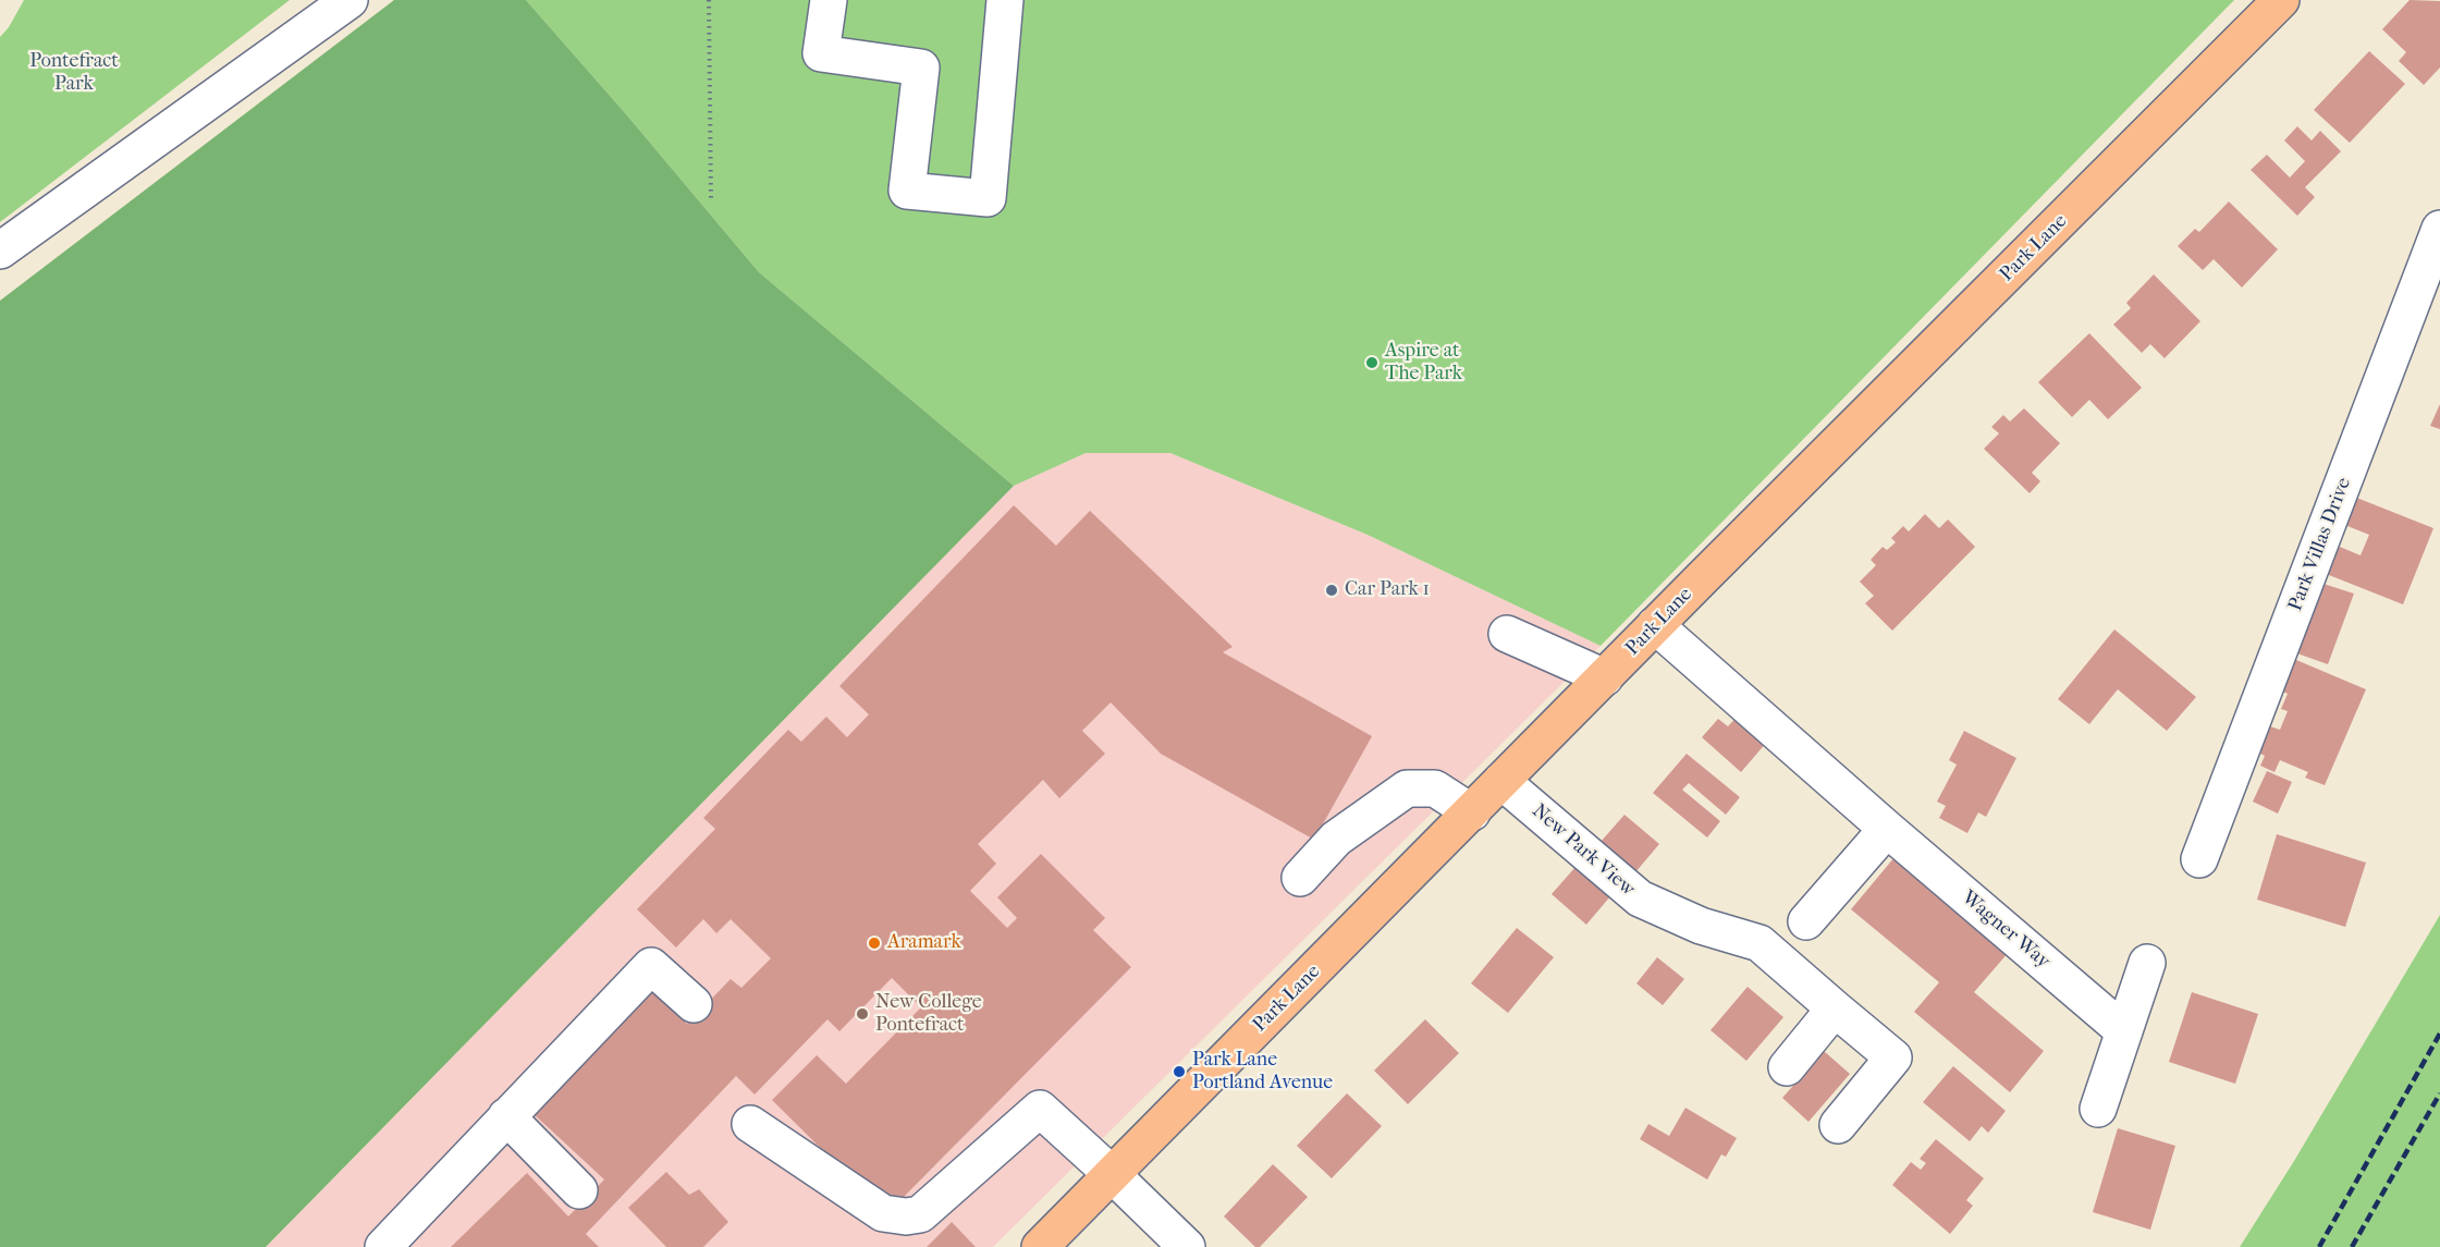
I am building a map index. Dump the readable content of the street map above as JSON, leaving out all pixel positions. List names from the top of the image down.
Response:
{
  "streets": {
    "main road": ["Park Lane"],
    "street": ["Park Villas Drive", "New Park View", "Wagner Way"]
  },
  "crossings": [
    ["Park Lane", "New Park View"],
    ["Park Lane", "Wagner Way"]
  ],
  "parks": ["Pontefract Park"],
  "places": [
    "Aspire at The Park",
    "Car Park 1",
    "Aramark",
    "New College Pontefract",
    "Park Lane Portland Avenue"
  ]
}
